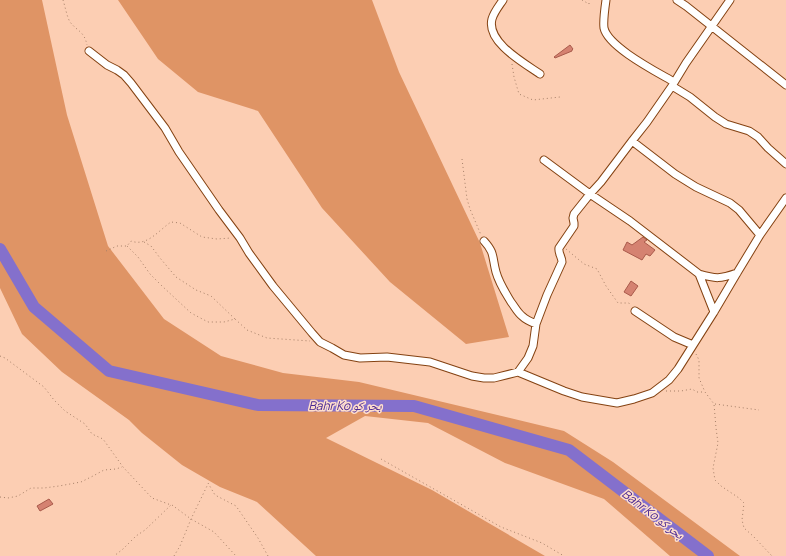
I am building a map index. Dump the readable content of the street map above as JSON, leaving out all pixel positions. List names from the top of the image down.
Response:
{
  "water": ["Bahr Ko بحر كو"]
}
